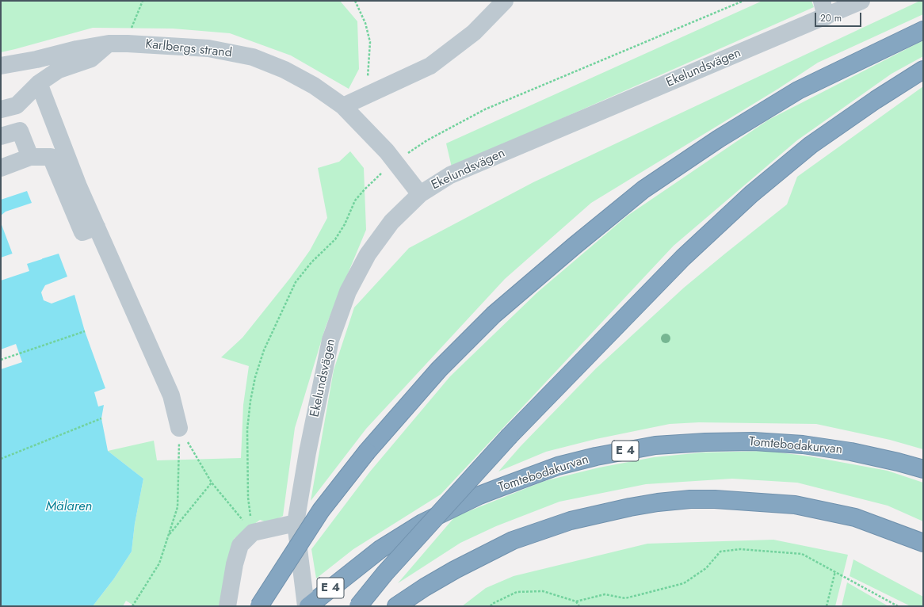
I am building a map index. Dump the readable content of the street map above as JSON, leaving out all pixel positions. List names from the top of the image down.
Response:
{
  "streets": {
    "highway": ["Tomtebodakurvan", "E 4"],
    "street": ["Karlbergs strand", "Ekelundsvägen"]
  },
  "crossings": [
    ["Karlbergs strand", "Ekelundsvägen"]
  ],
  "water": ["Mälaren"],
  "scale_bar": "20 m"
}
